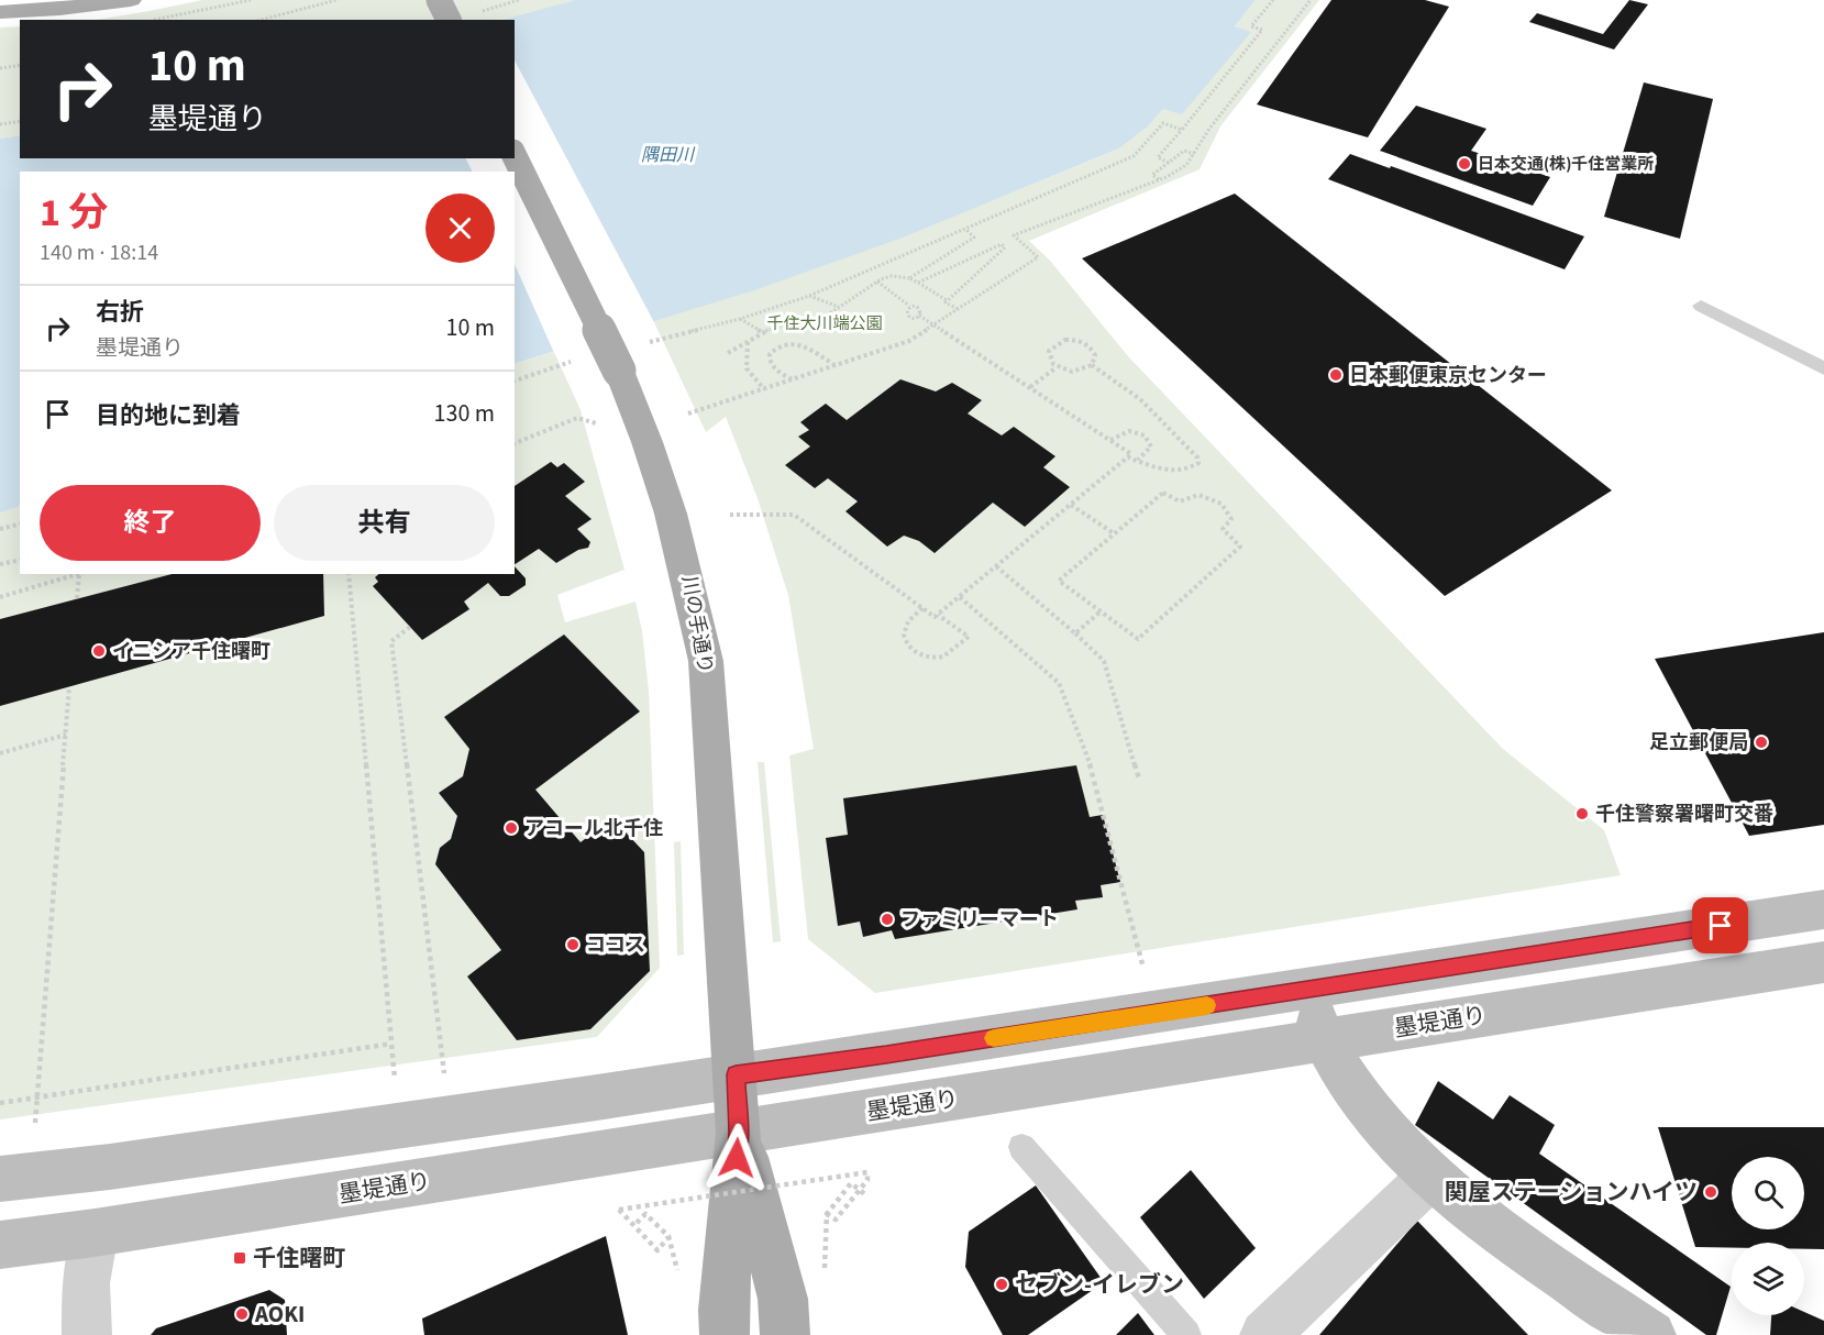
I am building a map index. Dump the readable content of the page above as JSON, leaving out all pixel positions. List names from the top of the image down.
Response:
{
  "streets": {
    "main road": ["川の手通り", "墨堤通り"]
  },
  "crossings": [
    ["川の手通り", "墨堤通り"]
  ],
  "water": ["隅田川"],
  "parks": ["千住大川端公園"],
  "places": {
    "other": [
      "日本交通(株)千住営業所",
      "日本郵便東京センター",
      "イニシア千住曙町",
      "足立郵便局",
      "千住警察署曙町交番",
      "アコール北千住",
      "ファミリーマート",
      "ココス",
      "関屋ステーションハイツ",
      "セブン-イレブン",
      "AOKI"
    ],
    "transit": ["千住曙町"]
  },
  "page": {
    "turn": ["10 m", "墨堤通り"],
    "heading": ["1 分", "140 m · 18:14"],
    "list": [
      {
        "name": "右折",
        "note": "墨堤通り",
        "value": "10 m"
      },
      {
        "name": "目的地に到着",
        "value": "130 m"
      }
    ],
    "buttons": ["終了", "共有"]
  }
}
